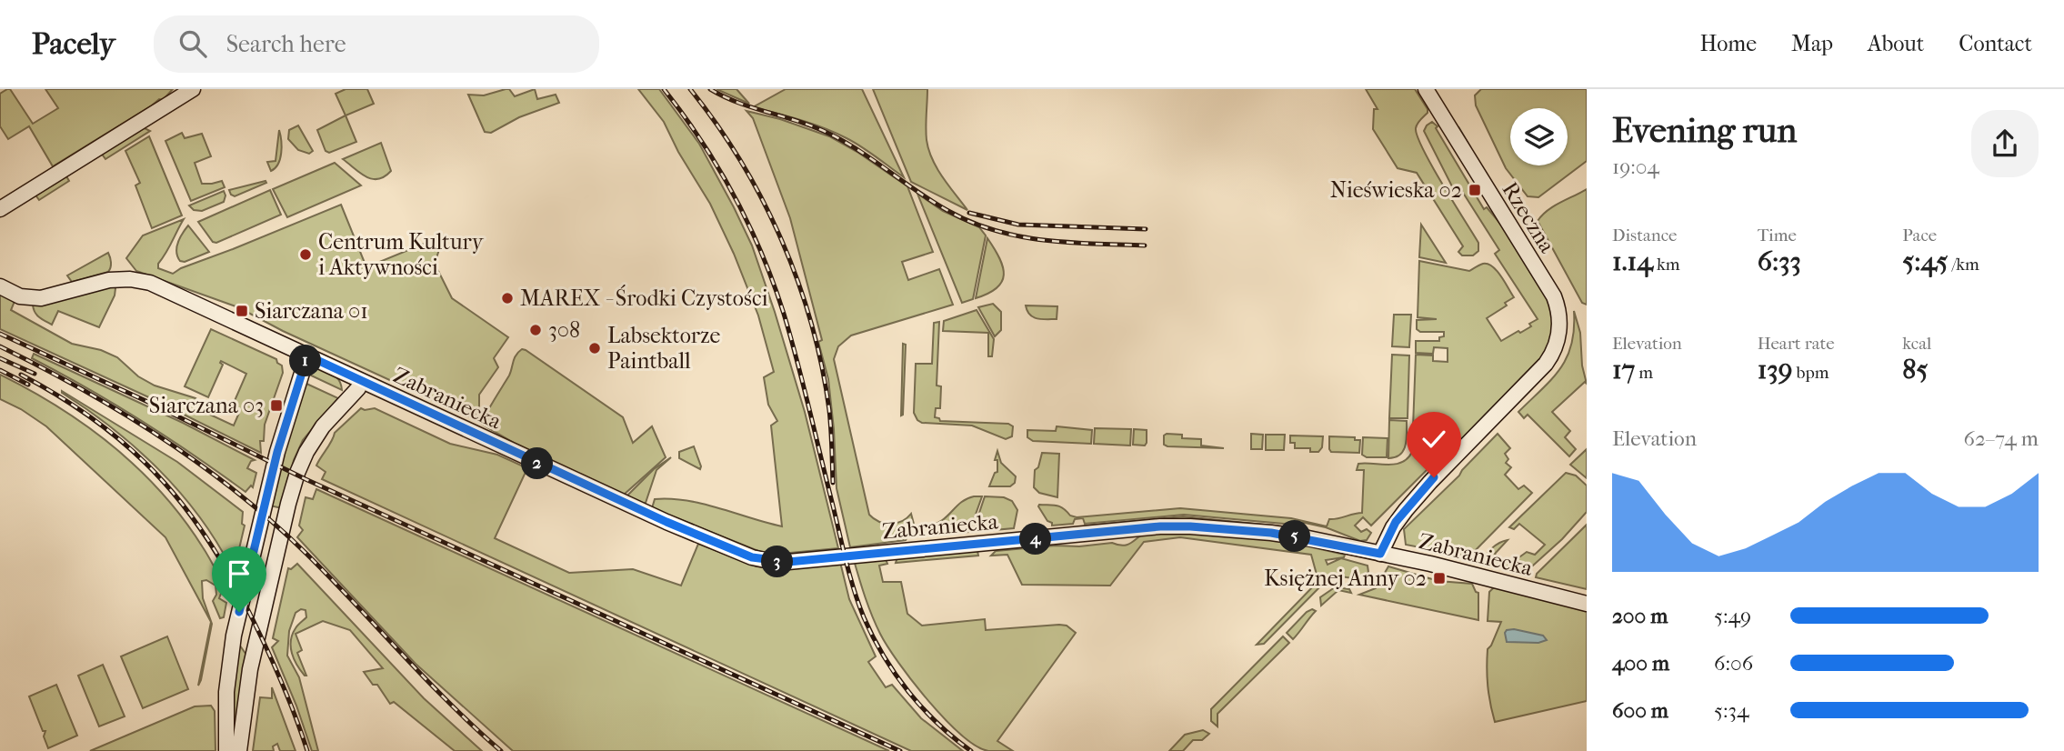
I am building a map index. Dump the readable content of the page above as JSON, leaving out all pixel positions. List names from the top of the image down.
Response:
{
  "streets": {
    "main road": ["Rzeczna", "Zabraniecka"]
  },
  "crossings": [
    ["Rzeczna", "Zabraniecka"]
  ],
  "places": {
    "transit": [
      "Nieświeska 02",
      "Siarczana 01",
      "Siarczana 03",
      "Księżnej Anny 02"
    ],
    "other": [
      "Centrum Kultury i Aktywności",
      "MAREX - Środki Czystości",
      "308",
      "Labsektorze Paintball"
    ]
  },
  "page": {
    "header": "Pacely",
    "search": "Search here",
    "nav": [
      "Home",
      "Map",
      "About",
      "Contact"
    ],
    "heading": ["Evening run", "19:04"],
    "stats": [
      ["Distance", "1.14 km"],
      ["Time", "6:33"],
      ["Pace", "5:45 /km"],
      ["Elevation", "17 m"],
      ["Heart rate", "139 bpm"],
      ["kcal", "85"]
    ],
    "pins": [
      "1",
      "2",
      "5",
      "4",
      "3"
    ],
    "chart": ["Elevation", "62–74 m"],
    "list": [
      {
        "name": "200 m",
        "note": "5:49"
      },
      {
        "name": "400 m",
        "note": "6:06"
      },
      {
        "name": "600 m",
        "note": "5:34"
      }
    ]
  }
}
